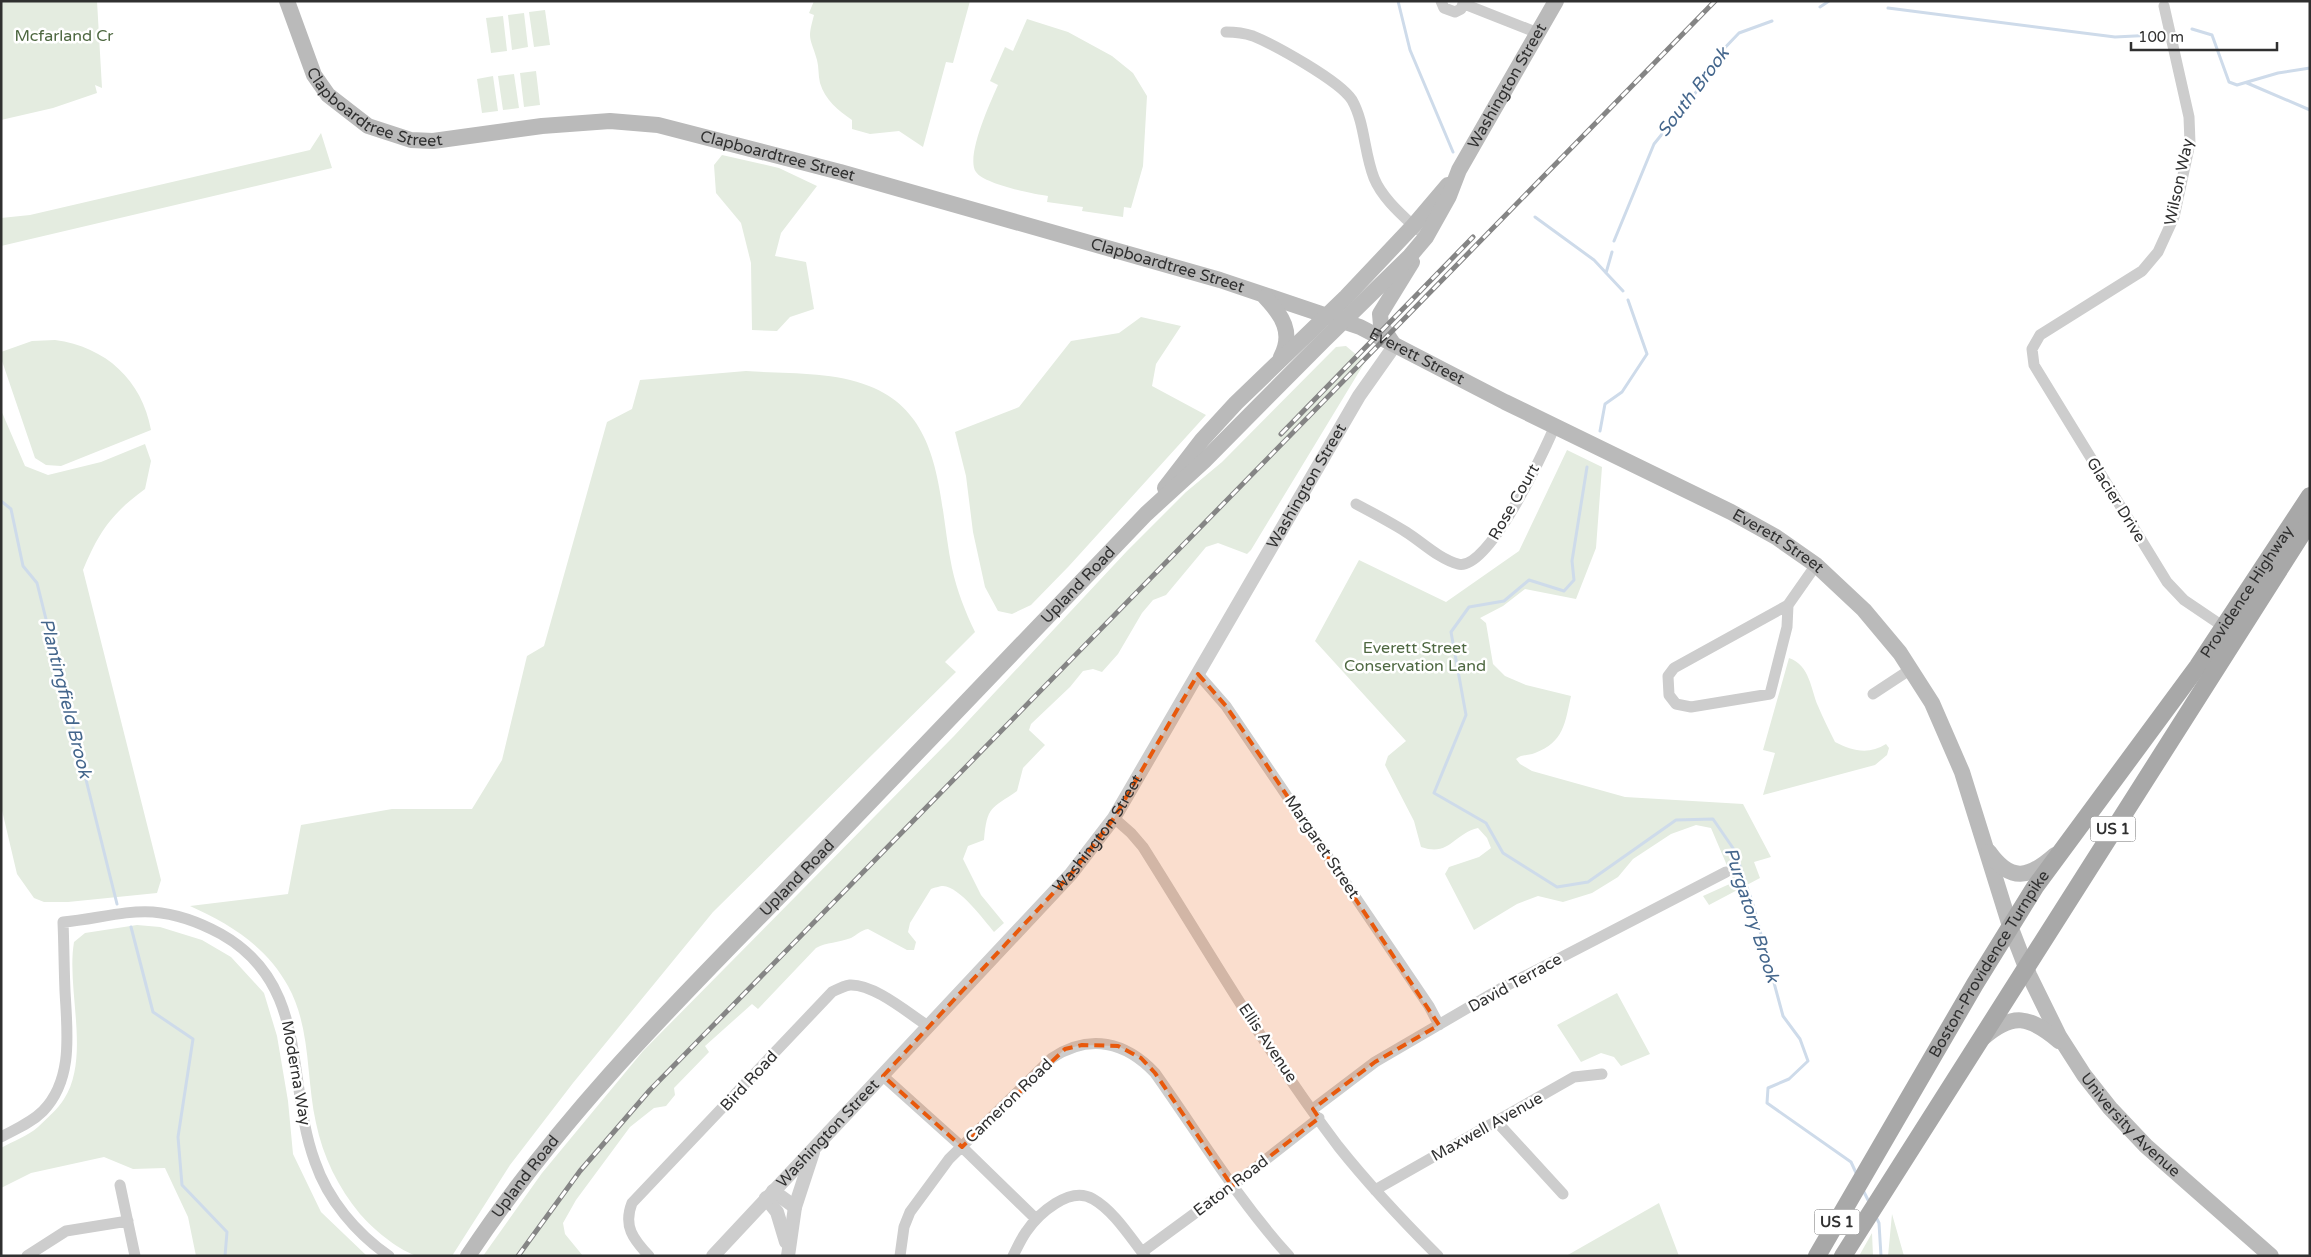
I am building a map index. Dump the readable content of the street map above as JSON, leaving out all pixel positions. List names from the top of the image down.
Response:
{
  "streets": {
    "main road": [
      "Washington Street",
      "Clapboardtree Street",
      "Everett Street",
      "Upland Road",
      "Providence Highway",
      "US 1",
      "Boston-Providence Turnpike",
      "University Avenue"
    ],
    "street": [
      "Wilson Way",
      "Glacier Drive",
      "Rose Court",
      "Margaret Street",
      "David Terrace",
      "Ellis Avenue",
      "Moderna Way",
      "Bird Road",
      "Cameron Road",
      "Maxwell Avenue",
      "Eaton Road"
    ]
  },
  "crossings": [
    ["Washington Street", "Clapboardtree Street"],
    ["Washington Street", "Everett Street"],
    ["Washington Street", "Upland Road"],
    ["Washington Street", "Margaret Street"],
    ["Washington Street", "Ellis Avenue"],
    ["Washington Street", "Bird Road"],
    ["Clapboardtree Street", "Everett Street"],
    ["Clapboardtree Street", "Upland Road"],
    ["Wilson Way", "Glacier Drive"],
    ["Everett Street", "Rose Court"],
    ["Everett Street", "Upland Road"],
    ["Everett Street", "Boston-Providence Turnpike"],
    ["Everett Street", "University Avenue"],
    ["Glacier Drive", "Providence Highway"],
    ["Providence Highway", "Boston-Providence Turnpike"],
    ["Margaret Street", "David Terrace"],
    ["Boston-Providence Turnpike", "University Avenue"],
    ["David Terrace", "Ellis Avenue"],
    ["David Terrace", "Eaton Road"],
    ["Ellis Avenue", "Maxwell Avenue"],
    ["Ellis Avenue", "Eaton Road"],
    ["Cameron Road", "Eaton Road"]
  ],
  "water": ["South Brook", "Plantingfield Brook", "Purgatory Brook"],
  "parks": ["Mcfarland Cr", "Everett Street Conservation Land"],
  "scale_bar": "100 m"
}
